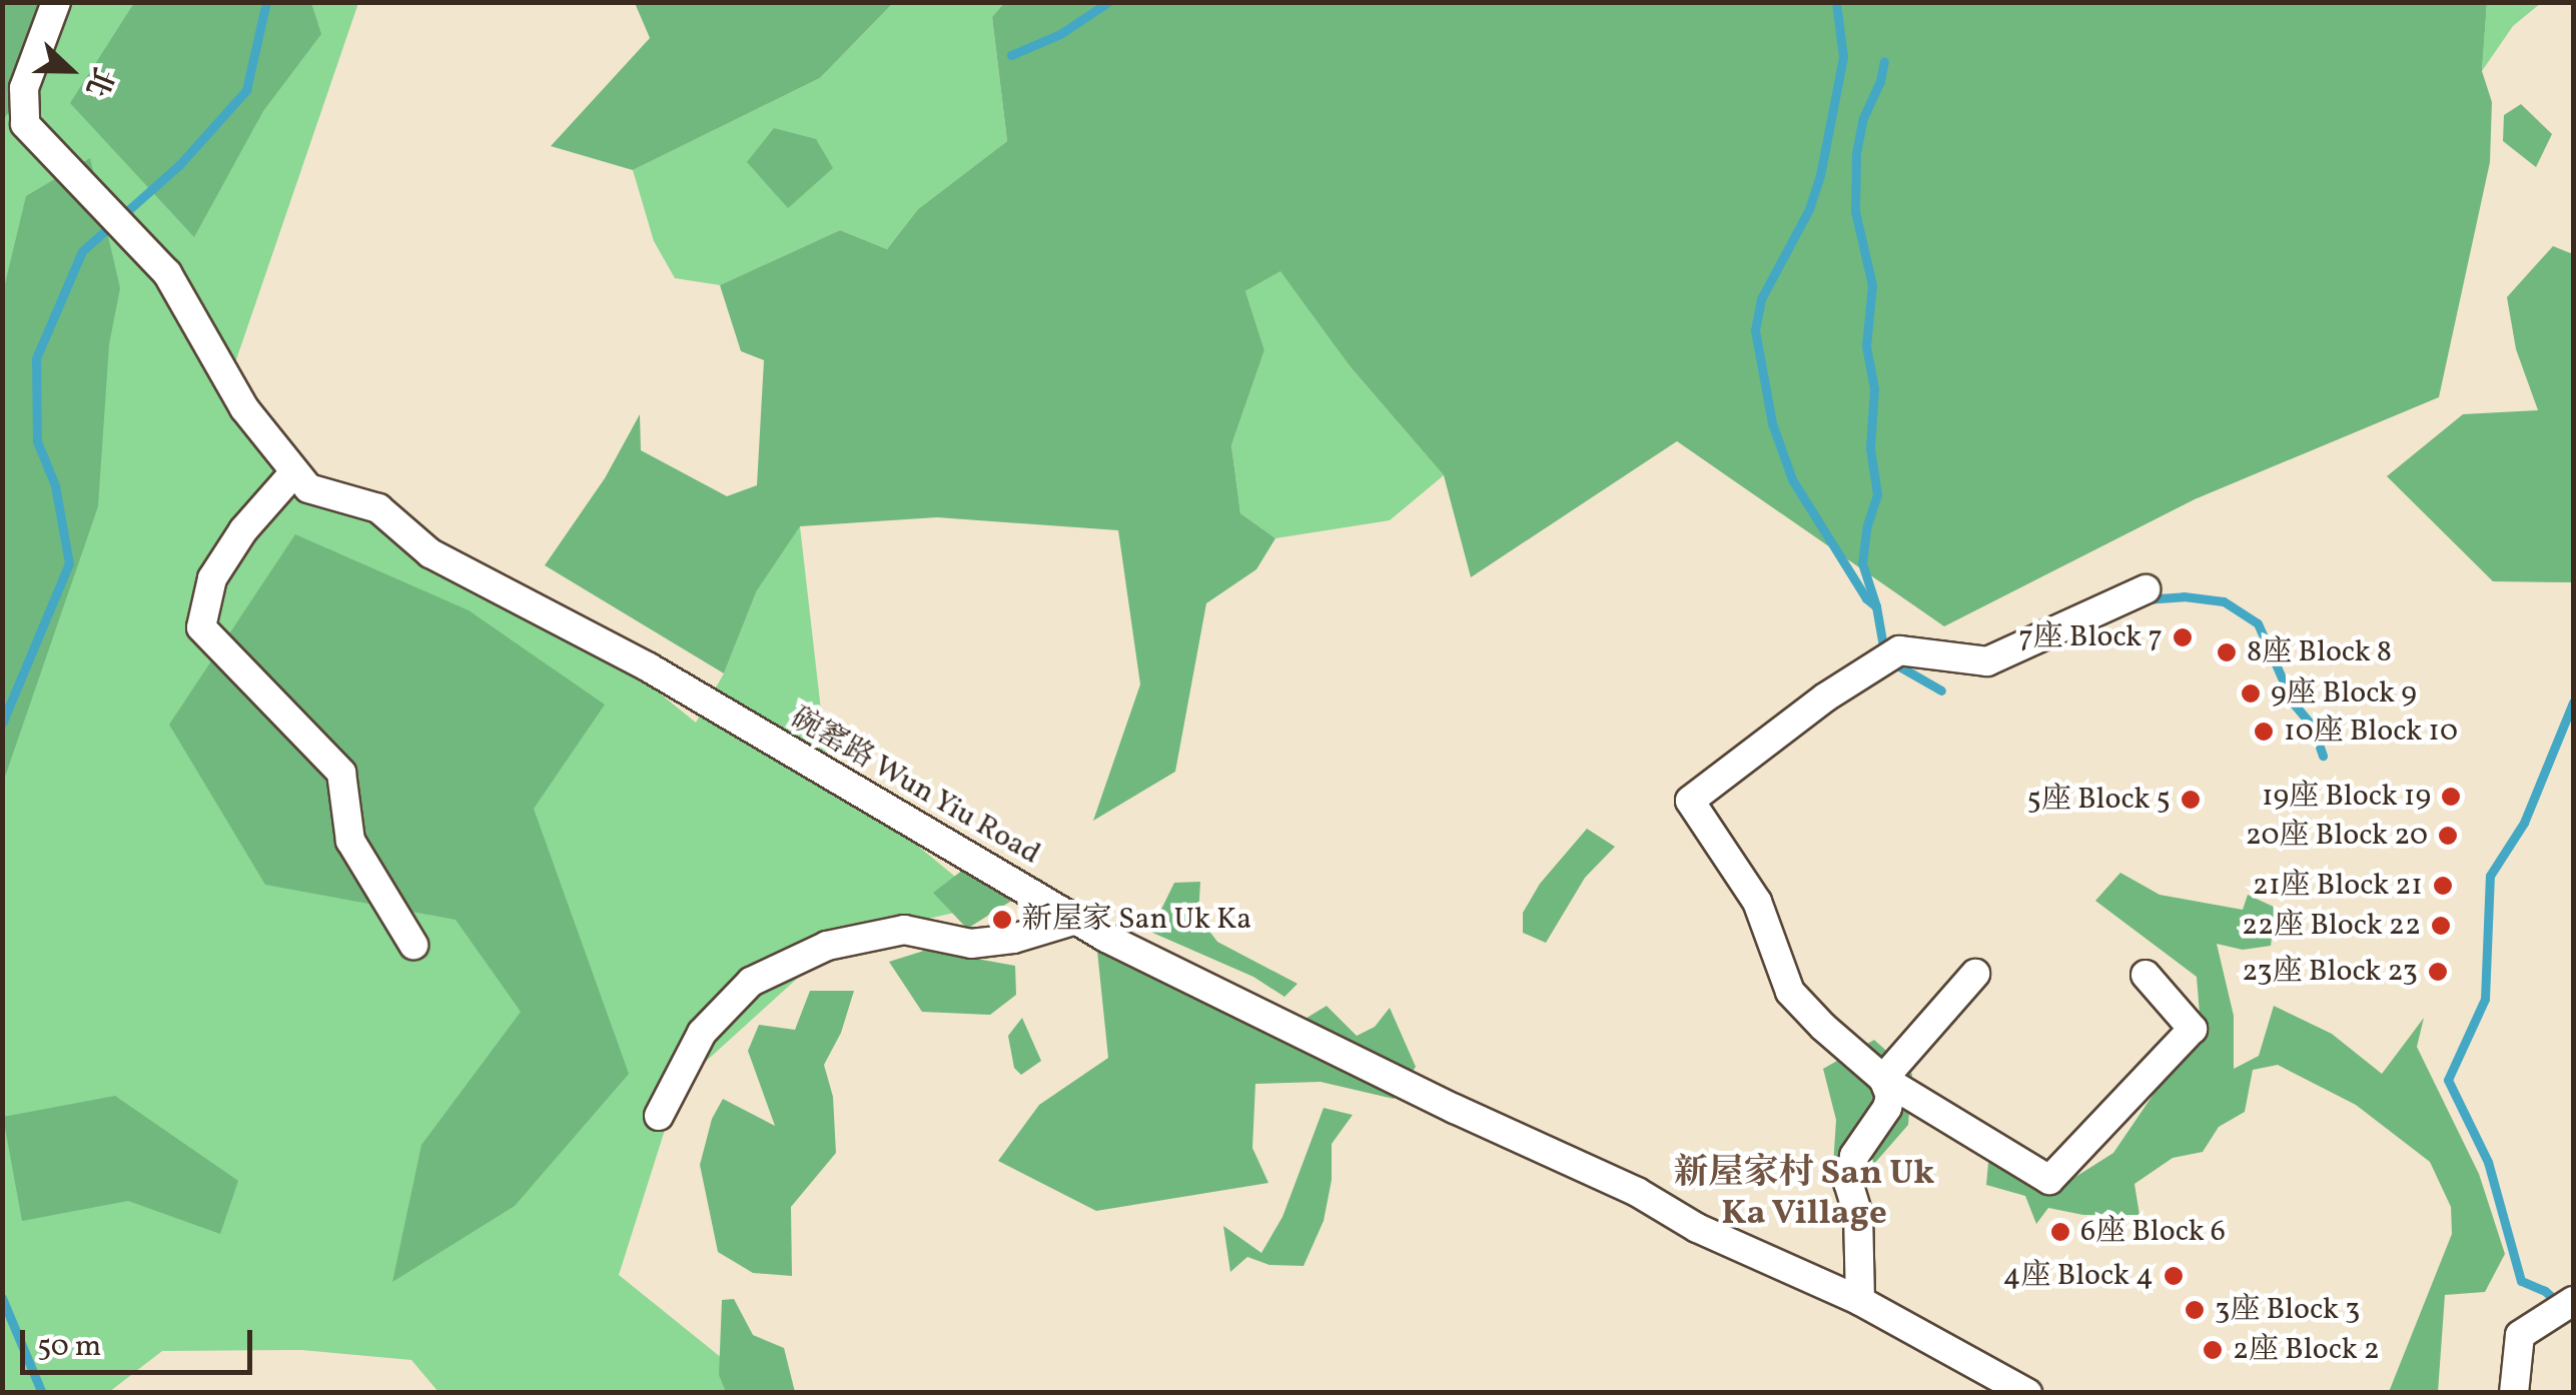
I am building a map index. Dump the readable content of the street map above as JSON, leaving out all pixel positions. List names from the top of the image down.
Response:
{
  "streets": {
    "street": ["碗窰路 Wun Yiu Road"]
  },
  "districts": ["新屋家村 San Uk Ka Village"],
  "places": [
    "7座 Block 7",
    "8座 Block 8",
    "9座 Block 9",
    "10座 Block 10",
    "19座 Block 19",
    "5座 Block 5",
    "20座 Block 20",
    "21座 Block 21",
    "新屋家 San Uk Ka",
    "22座 Block 22",
    "23座 Block 23",
    "6座 Block 6",
    "4座 Block 4",
    "3座 Block 3",
    "2座 Block 2"
  ],
  "scale_bar": "50 m",
  "north": "right"
}
